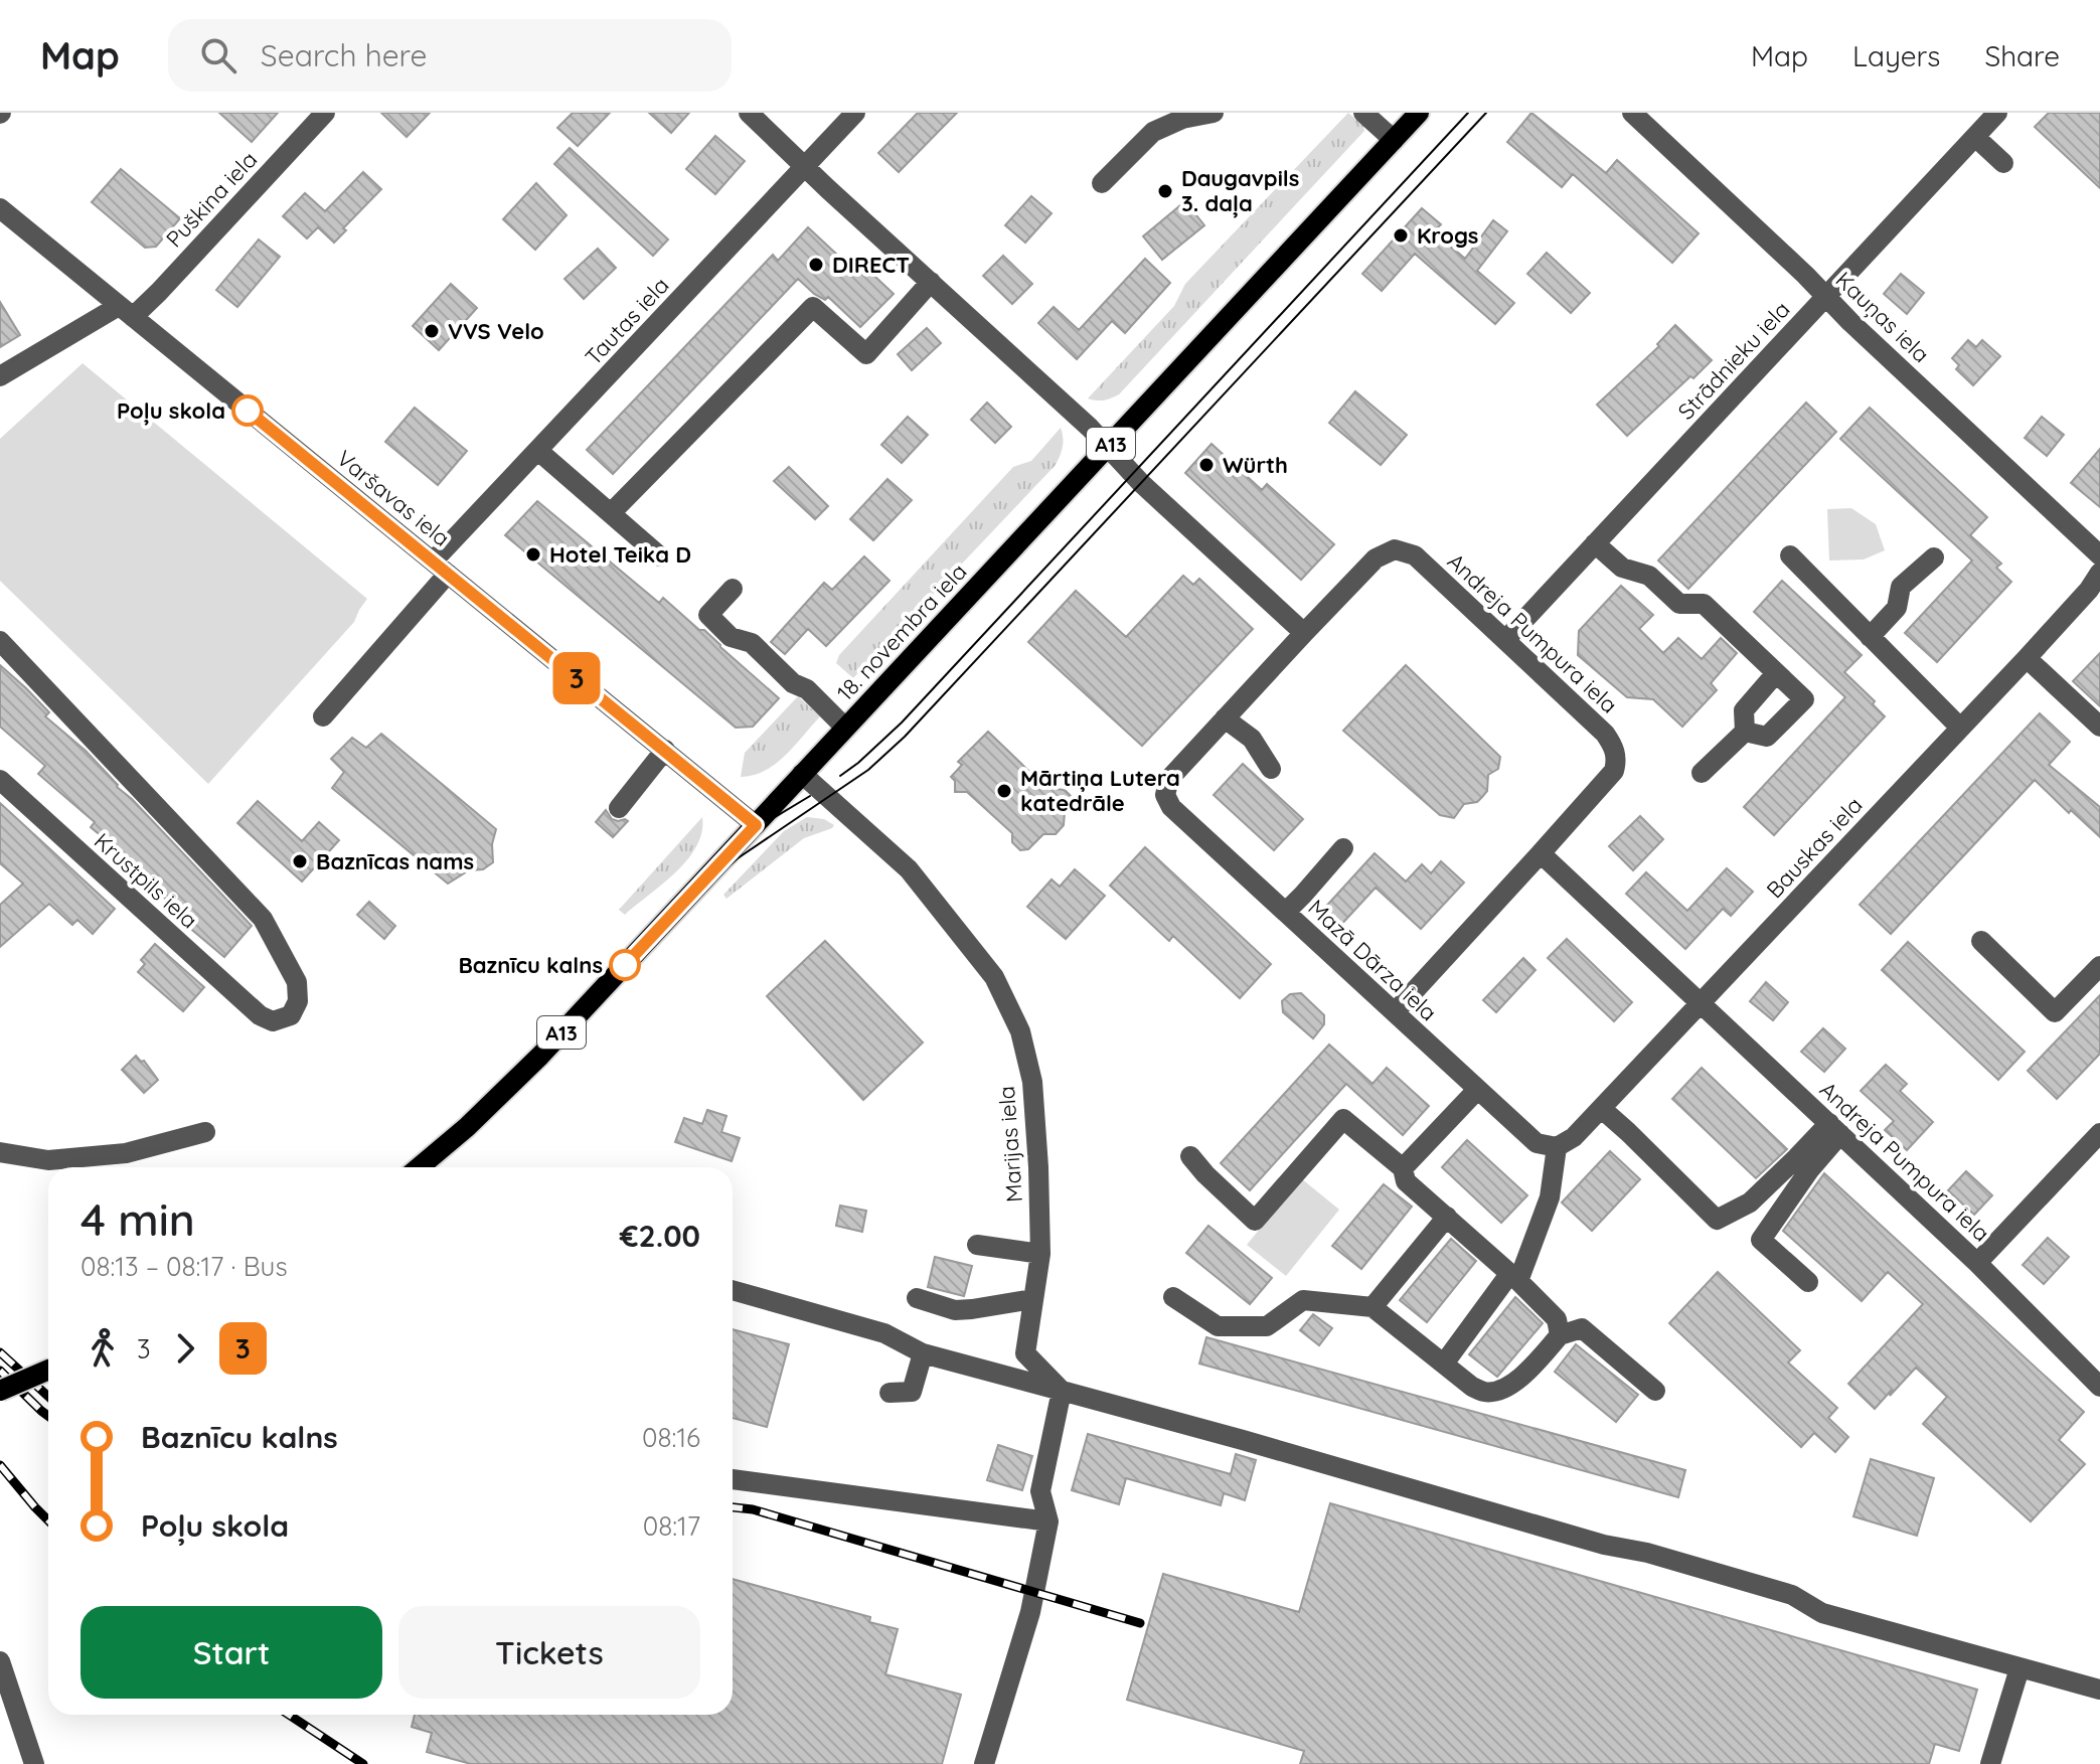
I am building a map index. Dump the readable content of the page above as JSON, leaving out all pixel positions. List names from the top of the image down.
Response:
{
  "streets": {
    "main road": ["A13", "18. novembra iela"],
    "street": [
      "Puškina iela",
      "Kauņas iela",
      "Tautas iela",
      "Strādnieku iela",
      "Varšavas iela",
      "Andreja Pumpura iela",
      "Bauskas iela",
      "Krustpils iela",
      "Mazā Dārza iela",
      "Marijas iela"
    ]
  },
  "crossings": [
    ["Puškina iela", "Varšavas iela"],
    ["Kauņas iela", "Strādnieku iela"],
    ["Tautas iela", "Varšavas iela"],
    ["Strādnieku iela", "Andreja Pumpura iela"],
    ["Varšavas iela", "18. novembra iela"],
    ["18. novembra iela", "Marijas iela"],
    ["Andreja Pumpura iela", "Bauskas iela"],
    ["Andreja Pumpura iela", "Mazā Dārza iela"],
    ["Bauskas iela", "Mazā Dārza iela"]
  ],
  "places": [
    "Daugavpils 3. daļa",
    "Krogs",
    "DIRECT",
    "VVS Velo",
    "Poļu skola",
    "Würth",
    "Hotel Teika D",
    "Mārtiņa Lutera katedrāle",
    "Baznīcas nams",
    "Baznīcu kalns"
  ],
  "lines": ["bus line 3"],
  "page": {
    "header": "Map",
    "search": "Search here",
    "nav": ["Map", "Layers", "Share"],
    "on_map": "3",
    "heading": ["4 min", "08:13 – 08:17 · Bus", "€2.00"],
    "legs": ["3", "3"],
    "list": [
      {
        "name": "Baznīcu kalns",
        "value": "08:16"
      },
      {
        "name": "Poļu skola",
        "value": "08:17"
      }
    ],
    "buttons": ["Start", "Tickets"]
  }
}
